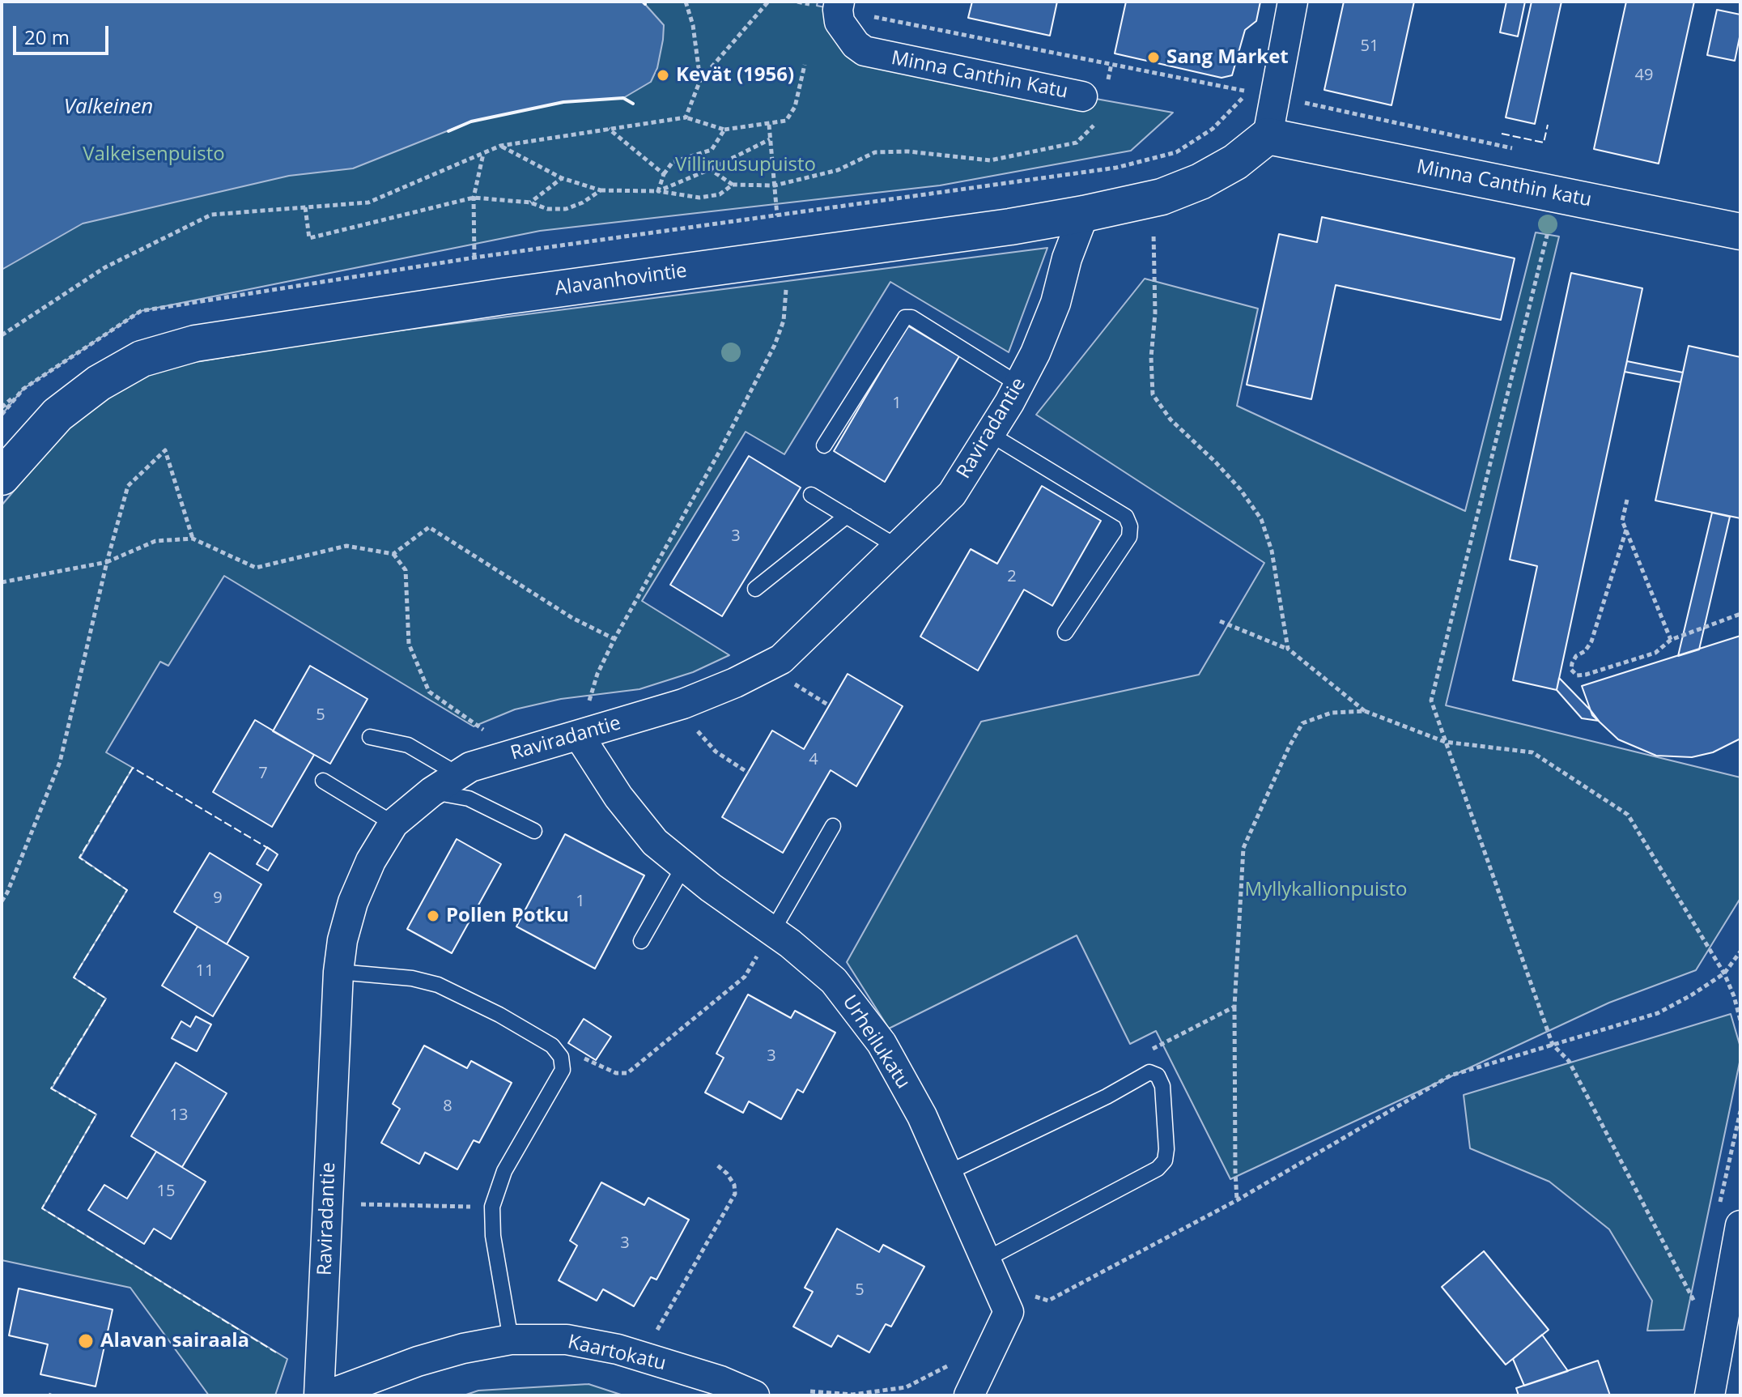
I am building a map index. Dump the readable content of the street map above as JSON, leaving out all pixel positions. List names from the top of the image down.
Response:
{
  "streets": {
    "main road": ["Minna Canthin katu", "Alavanhovintie"],
    "street": [
      "Minna Canthin Katu",
      "Raviradantie",
      "Urheilukatu",
      "Kaartokatu"
    ]
  },
  "crossings": [
    ["Minna Canthin katu", "Alavanhovintie"],
    ["Alavanhovintie", "Raviradantie"],
    ["Raviradantie", "Urheilukatu"]
  ],
  "water": ["Valkeinen"],
  "parks": ["Valkeisenpuisto", "Villiruusupuisto", "Myllykallionpuisto"],
  "places": [
    "Sang Market",
    "Kevät (1956)",
    "Pollen Potku",
    "Alavan sairaala"
  ],
  "house_numbers": [
    "51",
    "49",
    "1",
    "3",
    "2",
    "5",
    "4",
    "7",
    "9",
    "1",
    "11",
    "3",
    "8",
    "13",
    "15",
    "3",
    "5"
  ],
  "scale_bar": "20 m"
}
